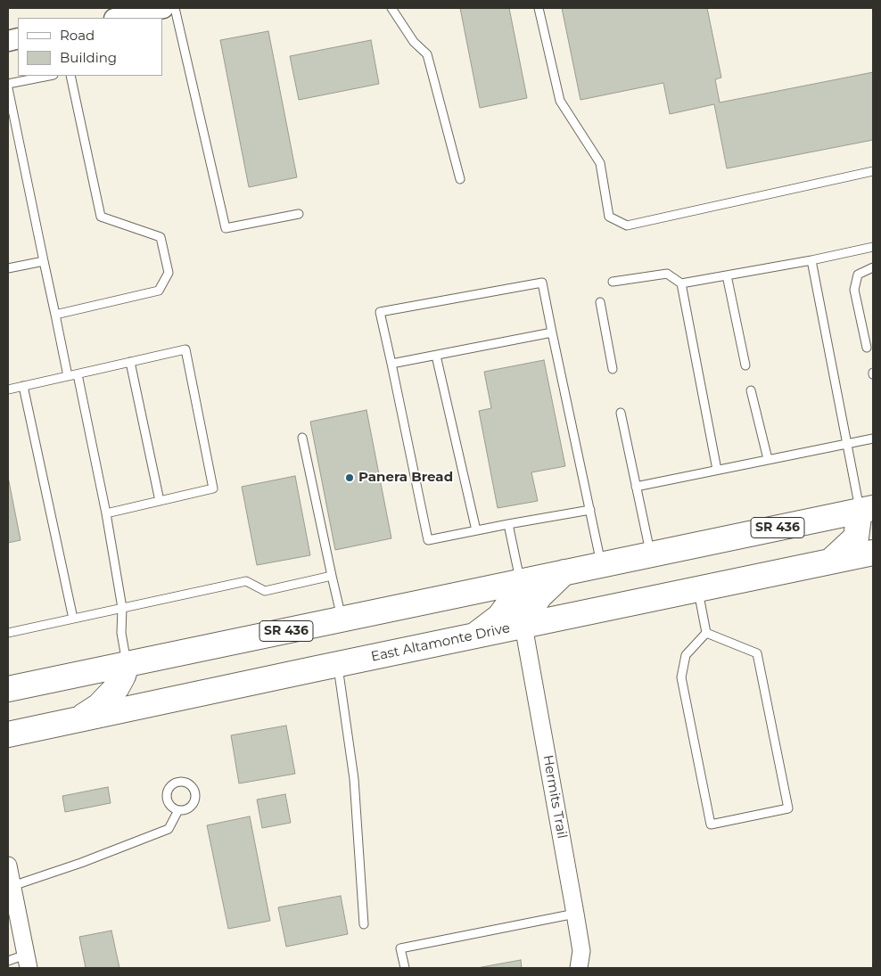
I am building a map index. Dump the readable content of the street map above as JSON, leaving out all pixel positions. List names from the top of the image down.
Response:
{
  "streets": {
    "main road": ["SR 436", "East Altamonte Drive"],
    "street": ["Hermits Trail"]
  },
  "crossings": [
    ["East Altamonte Drive", "Hermits Trail"]
  ],
  "places": ["Panera Bread"],
  "legend": ["Road", "Building"]
}
